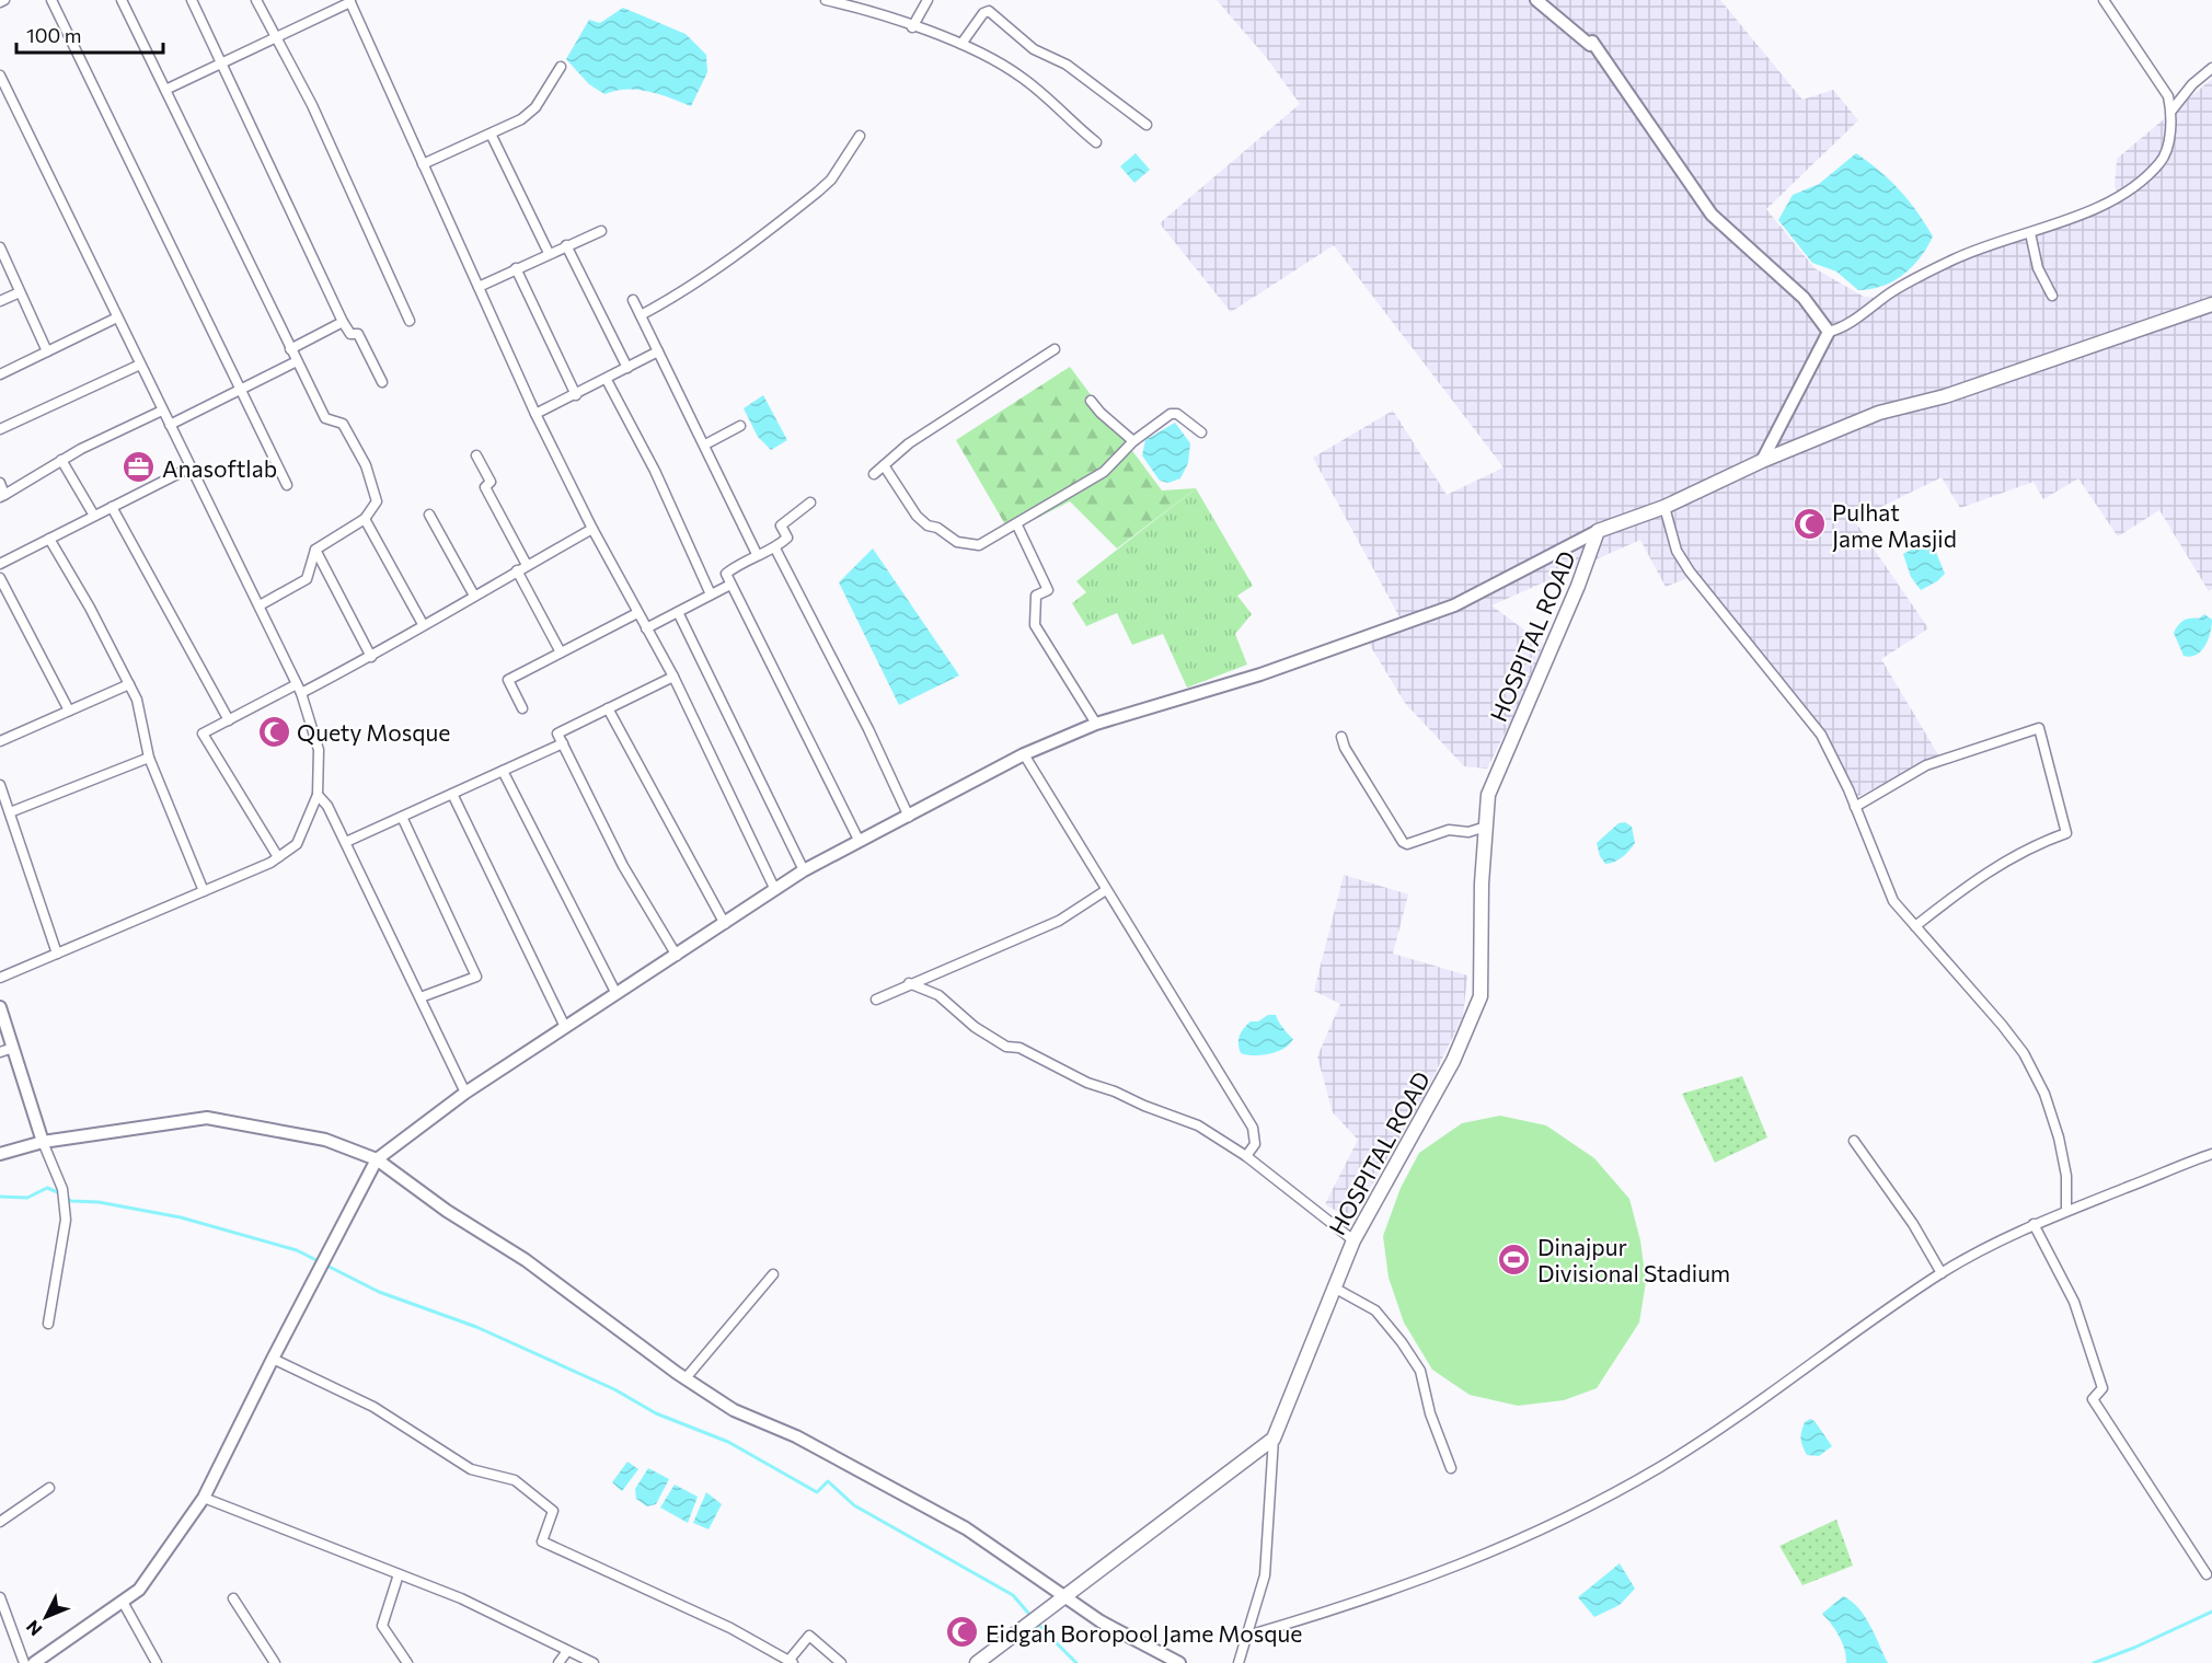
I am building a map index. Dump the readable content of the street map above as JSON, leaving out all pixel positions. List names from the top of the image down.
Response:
{
  "streets": {
    "main road": ["HOSPITAL ROAD"]
  },
  "places": {
    "office": ["Anasoftlab"],
    "mosque": ["Pulhat Jame Masjid", "Quety Mosque", "Eidgah Boropool Jame Mosque"],
    "sports": ["Dinajpur Divisional Stadium"]
  },
  "scale_bar": "100 m",
  "north": "bottom left"
}
